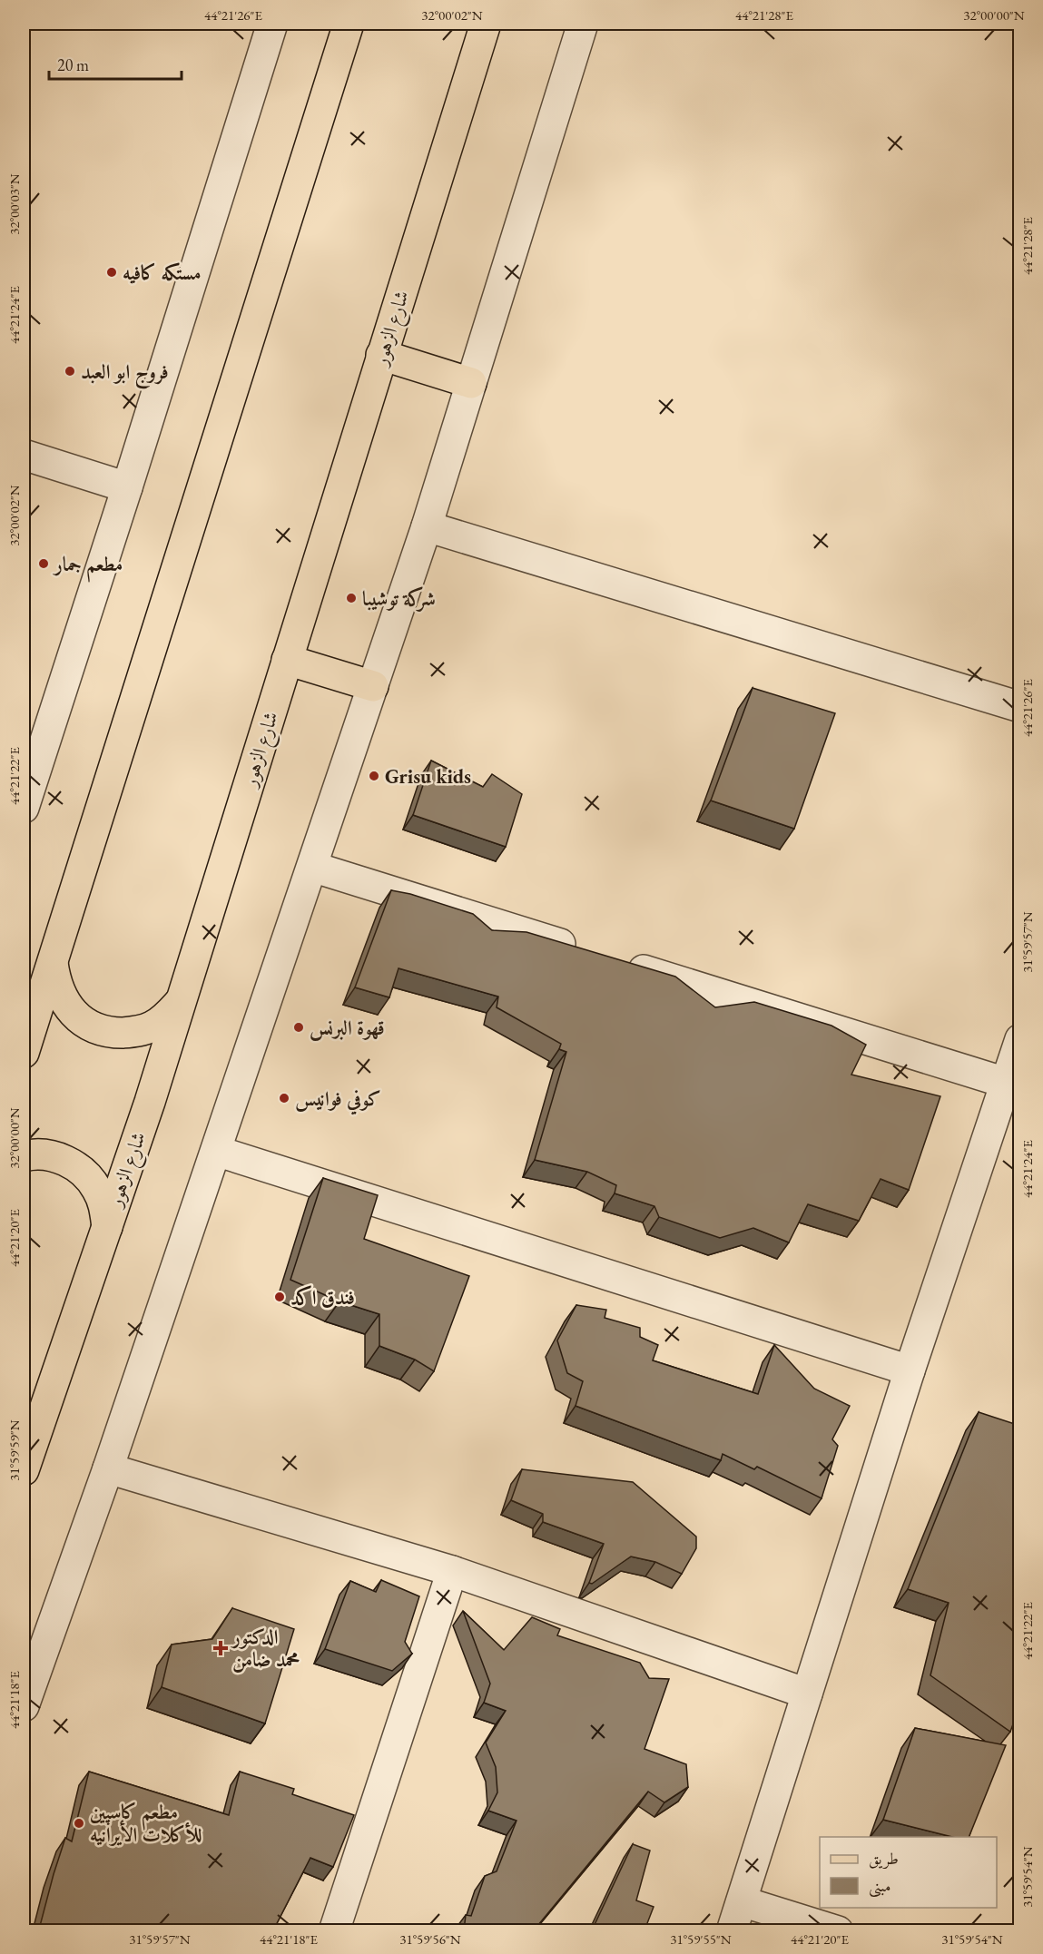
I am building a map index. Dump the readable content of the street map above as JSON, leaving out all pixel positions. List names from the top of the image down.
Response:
{
  "streets": {
    "main road": ["شارع الزهور"]
  },
  "places": {
    "other": [
      "مستكه كافيه",
      "فروج ابو العبد",
      "مطعم جمار",
      "شركة توشيبا",
      "Grisu kids",
      "قهوة البرنس",
      "كوفي فوانيس",
      "فندق اكد",
      "مطعم كاسپين للأكلات الأيرانيه"
    ],
    "health": ["الدكتور محمد ضامن"]
  },
  "legend": ["طريق", "مبنى"],
  "scale_bar": "20 m",
  "coordinates": [
    "44°21'26\"E",
    "32°00'02\"N",
    "44°21'28\"E",
    "32°00'00\"N",
    "32°00'03\"N",
    "44°21'24\"E",
    "44°21'22\"E",
    "31°59'57\"N",
    "44°21'20\"E",
    "31°59'59\"N",
    "44°21'18\"E",
    "31°59'54\"N",
    "31°59'56\"N",
    "31°59'55\"N"
  ]
}
